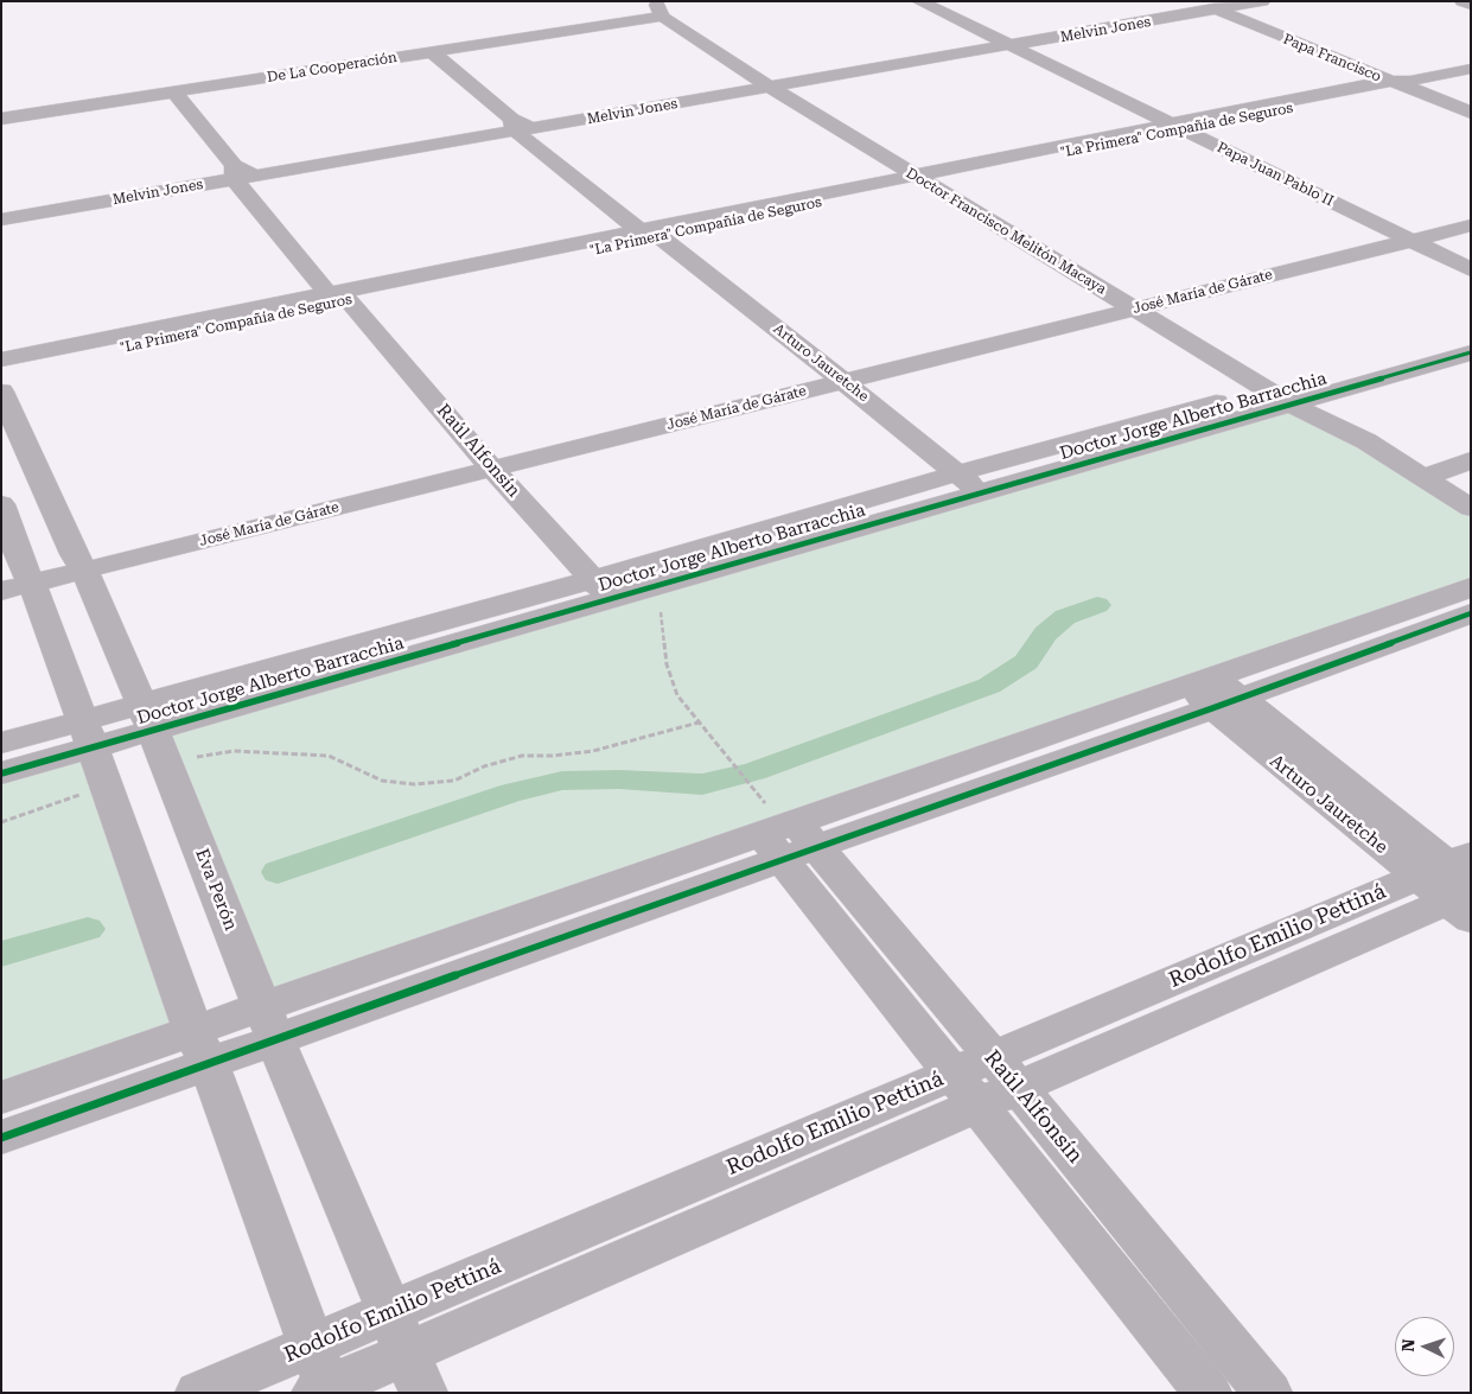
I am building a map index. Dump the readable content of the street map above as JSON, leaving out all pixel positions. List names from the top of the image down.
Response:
{
  "streets": {
    "street": [
      "Melvin Jones",
      "Papa Francisco",
      "De La Cooperación",
      "\"La Primera\" Compañía de Seguros",
      "Papa Juan Pablo II",
      "Doctor Francisco Melitón Macaya",
      "José María de Gárate",
      "Arturo Jauretche",
      "Doctor Jorge Alberto Barracchia",
      "Raúl Alfonsín",
      "Eva Perón",
      "Rodolfo Emilio Pettiná"
    ]
  },
  "crossings": [
    ["Melvin Jones", "Papa Francisco"],
    ["Melvin Jones", "Papa Juan Pablo II"],
    ["Melvin Jones", "Doctor Francisco Melitón Macaya"],
    ["Melvin Jones", "Arturo Jauretche"],
    ["Melvin Jones", "Raúl Alfonsín"],
    ["Papa Francisco", "\"La Primera\" Compañía de Seguros"],
    ["De La Cooperación", "Doctor Francisco Melitón Macaya"],
    ["De La Cooperación", "Arturo Jauretche"],
    ["De La Cooperación", "Raúl Alfonsín"],
    ["\"La Primera\" Compañía de Seguros", "Papa Juan Pablo II"],
    ["\"La Primera\" Compañía de Seguros", "Doctor Francisco Melitón Macaya"],
    ["\"La Primera\" Compañía de Seguros", "Arturo Jauretche"],
    ["\"La Primera\" Compañía de Seguros", "Raúl Alfonsín"],
    ["Papa Juan Pablo II", "José María de Gárate"],
    ["Doctor Francisco Melitón Macaya", "José María de Gárate"],
    ["Doctor Francisco Melitón Macaya", "Doctor Jorge Alberto Barracchia"],
    ["José María de Gárate", "Arturo Jauretche"],
    ["José María de Gárate", "Raúl Alfonsín"],
    ["José María de Gárate", "Eva Perón"],
    ["Arturo Jauretche", "Doctor Jorge Alberto Barracchia"],
    ["Arturo Jauretche", "Rodolfo Emilio Pettiná"],
    ["Doctor Jorge Alberto Barracchia", "Raúl Alfonsín"],
    ["Doctor Jorge Alberto Barracchia", "Eva Perón"],
    ["Raúl Alfonsín", "Rodolfo Emilio Pettiná"],
    ["Eva Perón", "Rodolfo Emilio Pettiná"]
  ],
  "north": "left"
}
